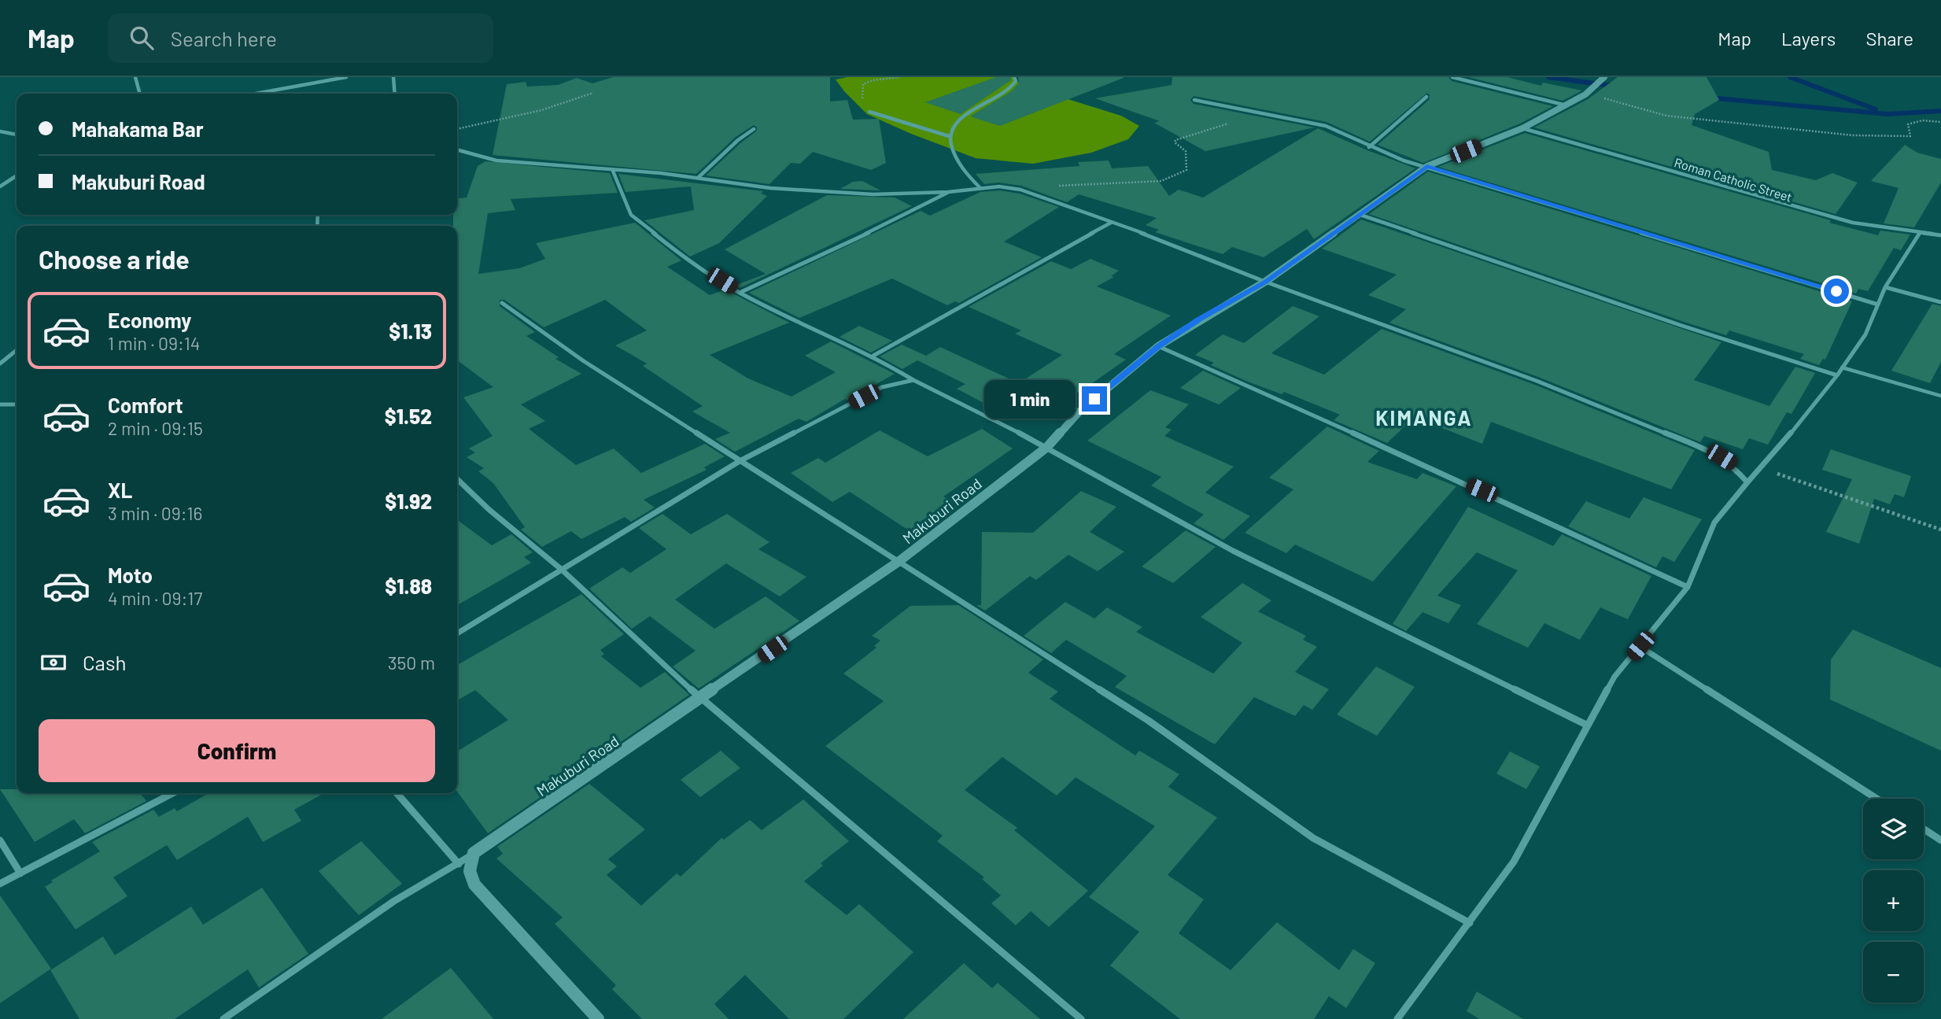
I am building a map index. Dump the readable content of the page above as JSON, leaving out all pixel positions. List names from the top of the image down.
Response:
{
  "streets": {
    "street": ["Roman Catholic Street", "Makuburi Road"]
  },
  "crossings": [
    ["Roman Catholic Street", "Makuburi Road"]
  ],
  "districts": ["KIMANGA"],
  "page": {
    "header": "Map",
    "search": "Search here",
    "nav": ["Map", "Layers", "Share"],
    "banner": ["Mahakama Bar", "Makuburi Road"],
    "heading": "Choose a ride",
    "list": [
      {
        "name": "Economy",
        "note": "1 min · 09:14",
        "value": "$1.13"
      },
      {
        "name": "Comfort",
        "note": "2 min · 09:15",
        "value": "$1.52"
      },
      {
        "name": "XL",
        "note": "3 min · 09:16",
        "value": "$1.92"
      },
      {
        "name": "Moto",
        "note": "4 min · 09:17",
        "value": "$1.88"
      }
    ],
    "bubble": "1 min",
    "pay": ["Cash", "350 m"],
    "buttons": "Confirm",
    "map_buttons": ["+", "−"]
  }
}
